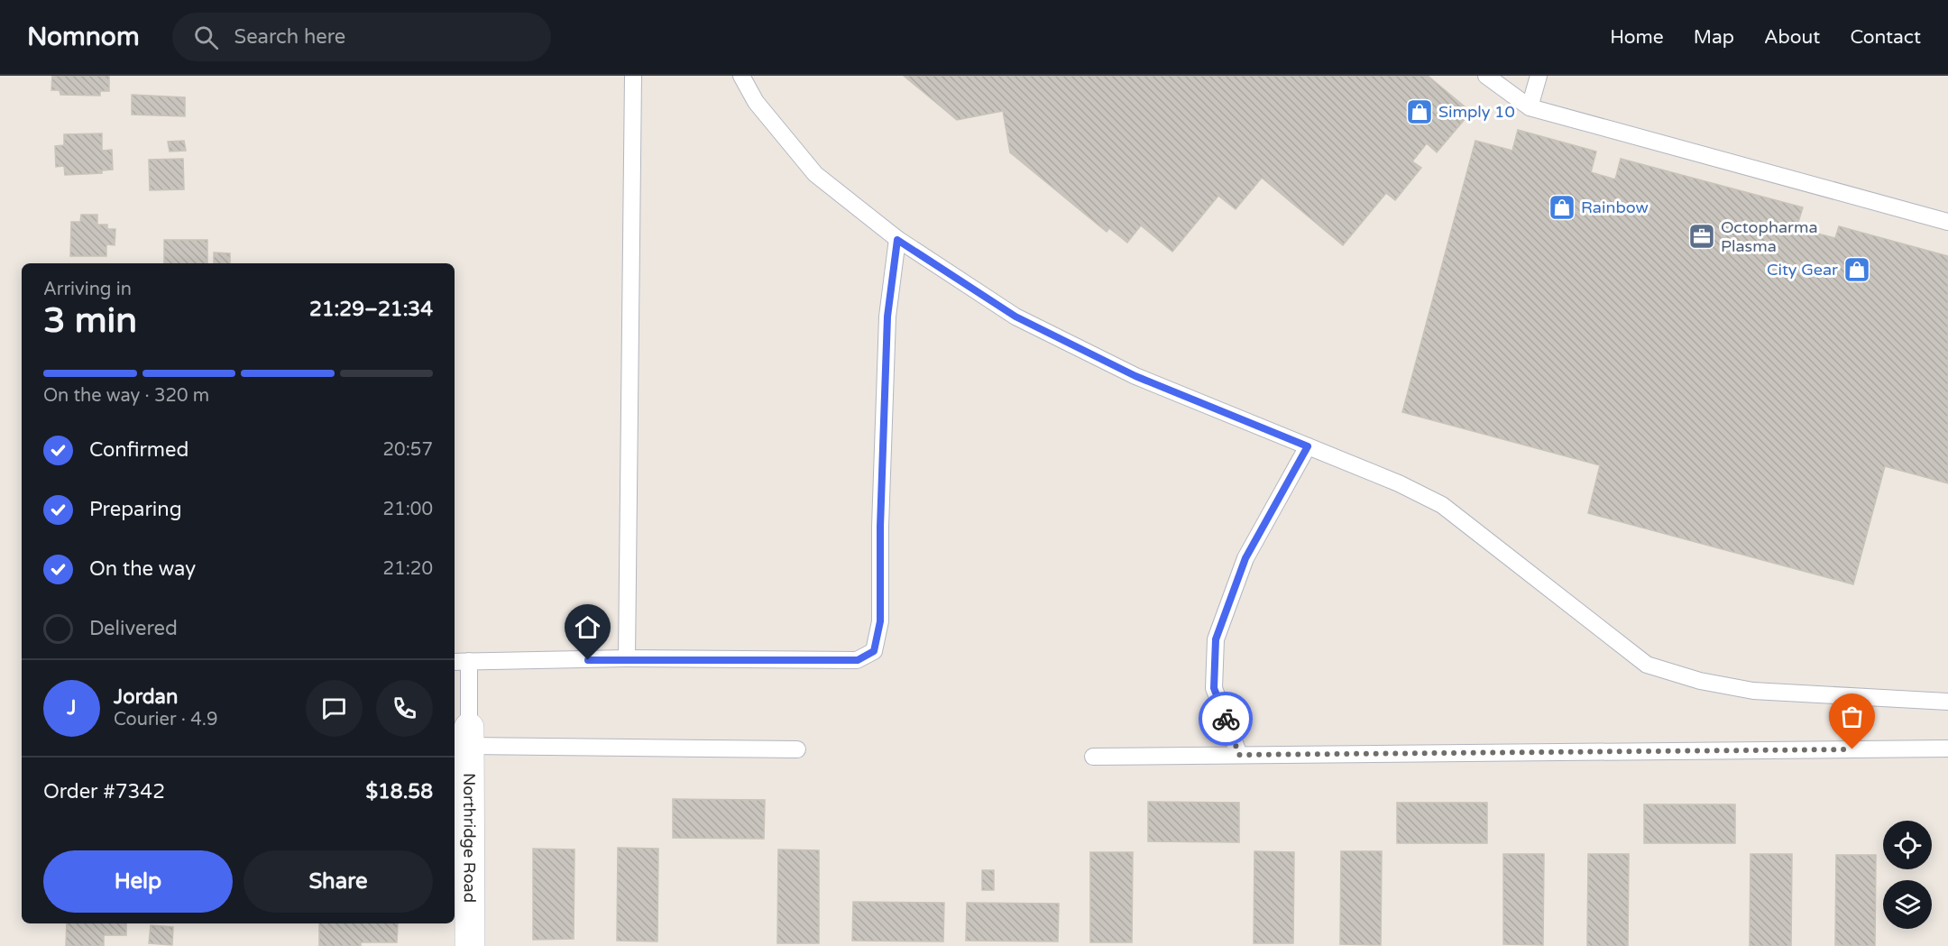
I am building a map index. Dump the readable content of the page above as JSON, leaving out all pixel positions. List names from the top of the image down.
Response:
{
  "streets": {
    "street": ["Northridge Road"]
  },
  "places": {
    "shop": ["Simply 10", "Rainbow", "City Gear"],
    "office": ["Octopharma Plasma"]
  },
  "page": {
    "header": "Nomnom",
    "search": "Search here",
    "nav": [
      "Home",
      "Map",
      "About",
      "Contact"
    ],
    "heading": ["3 min", "Arriving in", "21:29–21:34"],
    "panel": [
      "Jordan",
      "Courier · 4.9",
      "Order #7342",
      "$18.58"
    ],
    "bar": "On the way · 320 m",
    "list": [
      ["Confirmed", "20:57"],
      ["Preparing", "21:00"],
      ["On the way", "21:20"],
      "Delivered"
    ],
    "round": "J",
    "buttons": ["Help", "Share"]
  }
}
